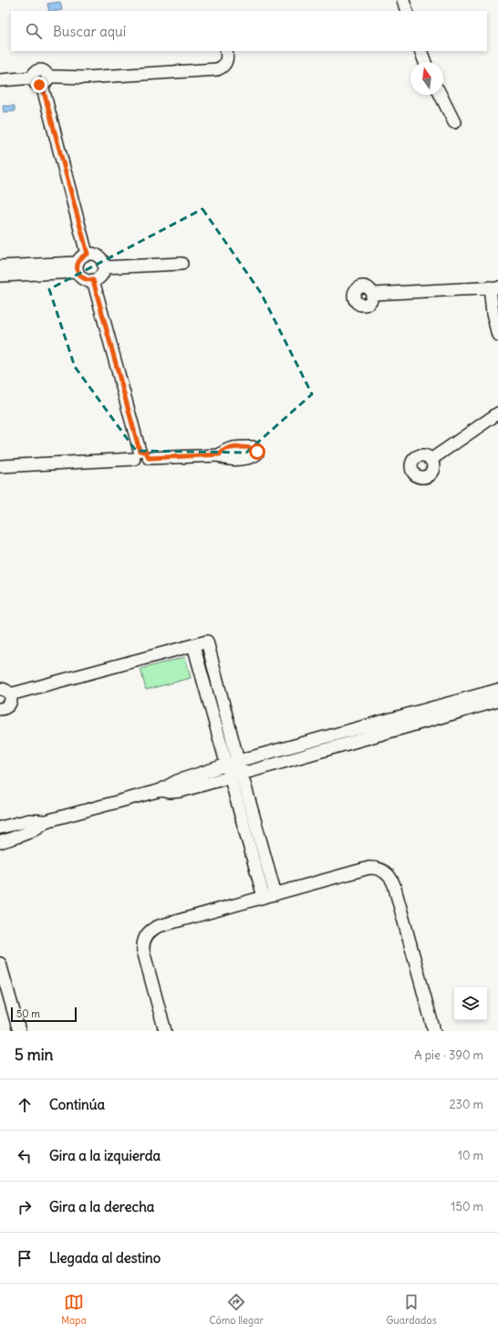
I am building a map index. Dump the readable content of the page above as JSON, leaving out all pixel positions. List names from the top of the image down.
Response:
{
  "scale_bar": "50 m",
  "north": "top",
  "page": {
    "search": "Buscar aquí",
    "scale": "50 m",
    "heading": ["5 min", "A pie · 390 m"],
    "list": [
      ["Continúa", "230 m"],
      ["Gira a la izquierda", "10 m"],
      ["Gira a la derecha", "150 m"],
      "Llegada al destino"
    ],
    "nav": ["Mapa", "Cómo llegar", "Guardados"]
  }
}
